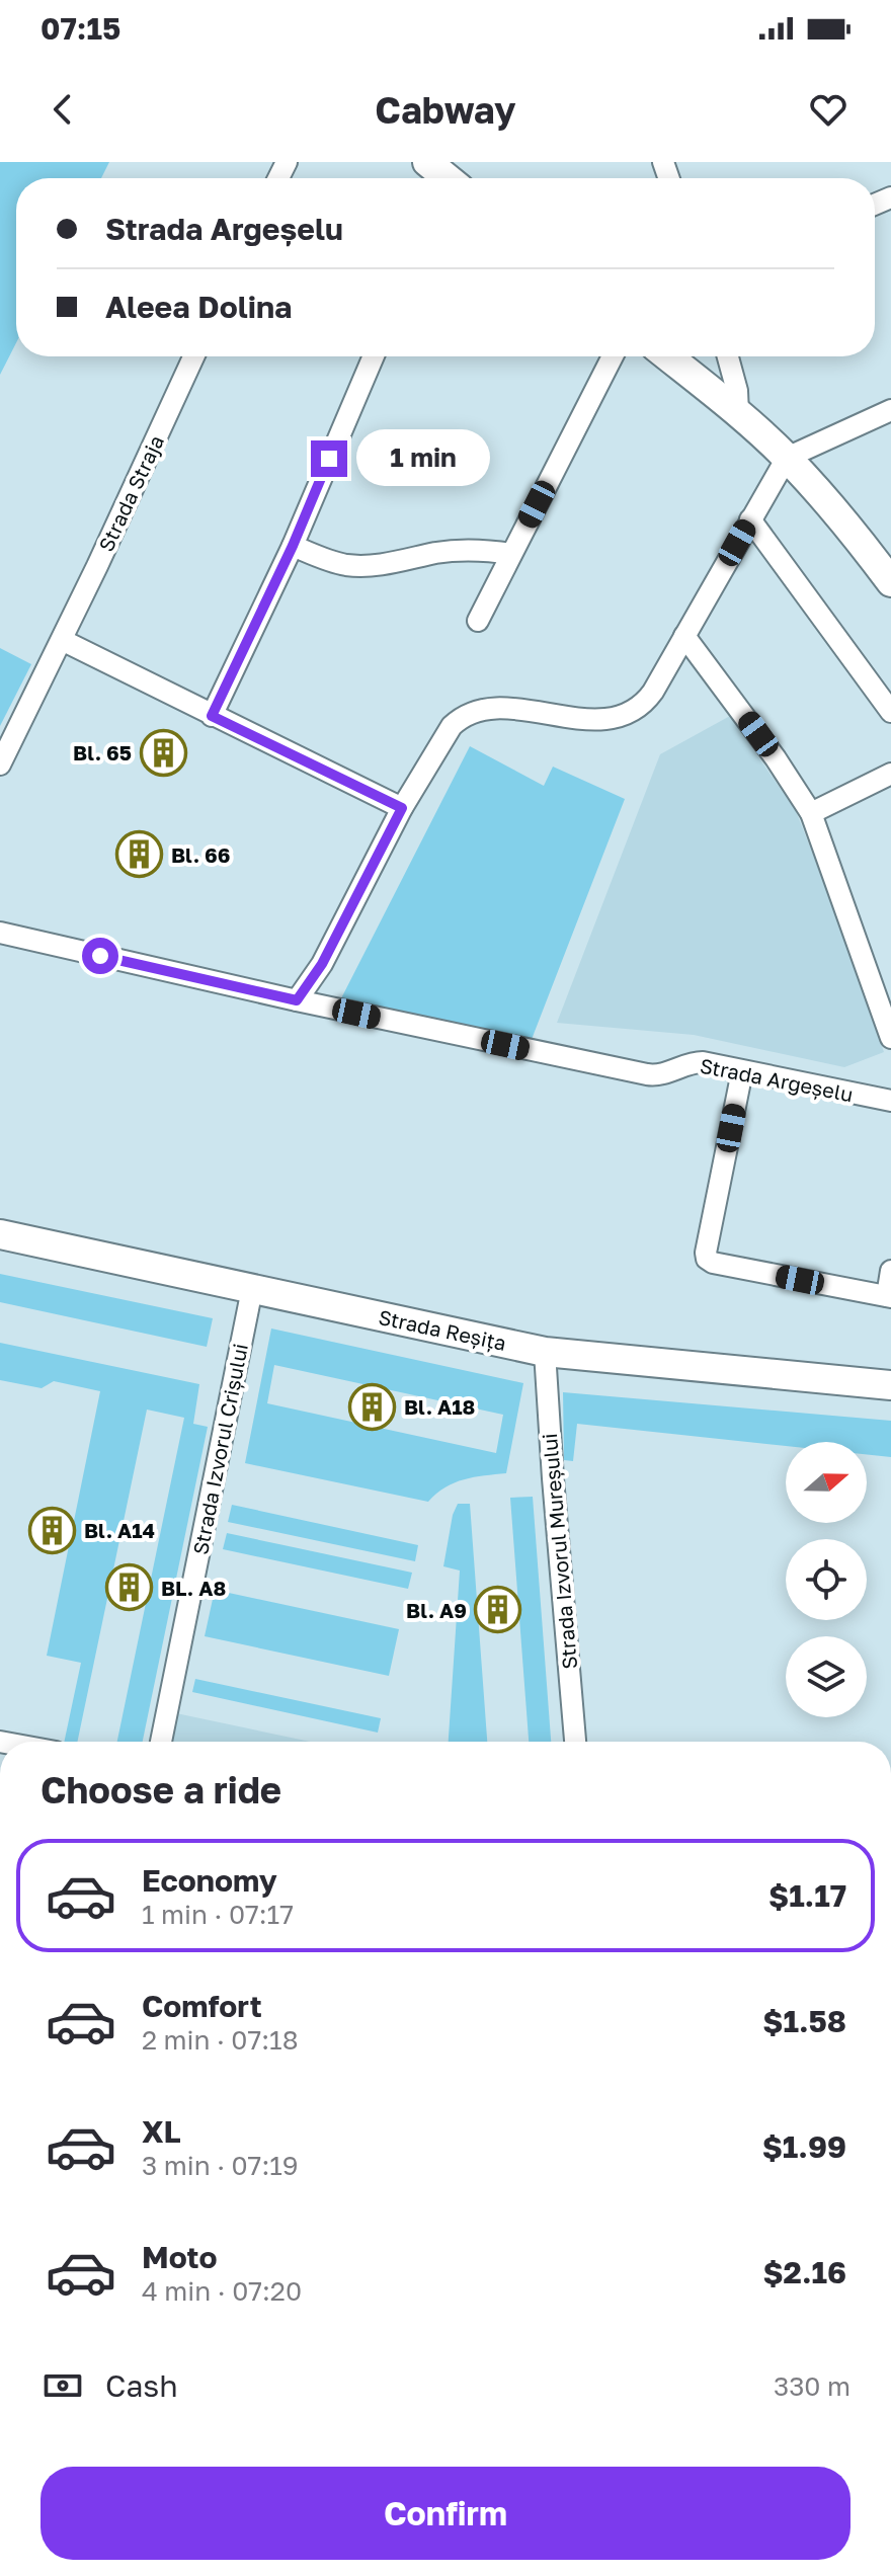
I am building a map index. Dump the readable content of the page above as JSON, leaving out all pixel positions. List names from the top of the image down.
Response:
{
  "streets": {
    "street": [
      "Strada Straja",
      "Strada Argeșelu",
      "Strada Reșița",
      "Strada Izvorul Crișului",
      "Strada Izvorul Mureșului"
    ]
  },
  "crossings": [
    ["Strada Reșița", "Strada Izvorul Crișului"],
    ["Strada Reșița", "Strada Izvorul Mureșului"]
  ],
  "places": {
    "building": [
      "Bl. 65",
      "Bl. 66",
      "Bl. A18",
      "Bl. A14",
      "BL. A8",
      "Bl. A9"
    ]
  },
  "north": "right",
  "page": {
    "status": "07:15",
    "header": "Cabway",
    "banner": ["Strada Argeșelu", "Aleea Dolina"],
    "bubble": "1 min",
    "heading": "Choose a ride",
    "list": [
      {
        "name": "Economy",
        "note": "1 min · 07:17",
        "value": "$1.17"
      },
      {
        "name": "Comfort",
        "note": "2 min · 07:18",
        "value": "$1.58"
      },
      {
        "name": "XL",
        "note": "3 min · 07:19",
        "value": "$1.99"
      },
      {
        "name": "Moto",
        "note": "4 min · 07:20",
        "value": "$2.16"
      }
    ],
    "pay": ["Cash", "330 m"],
    "buttons": "Confirm"
  }
}
